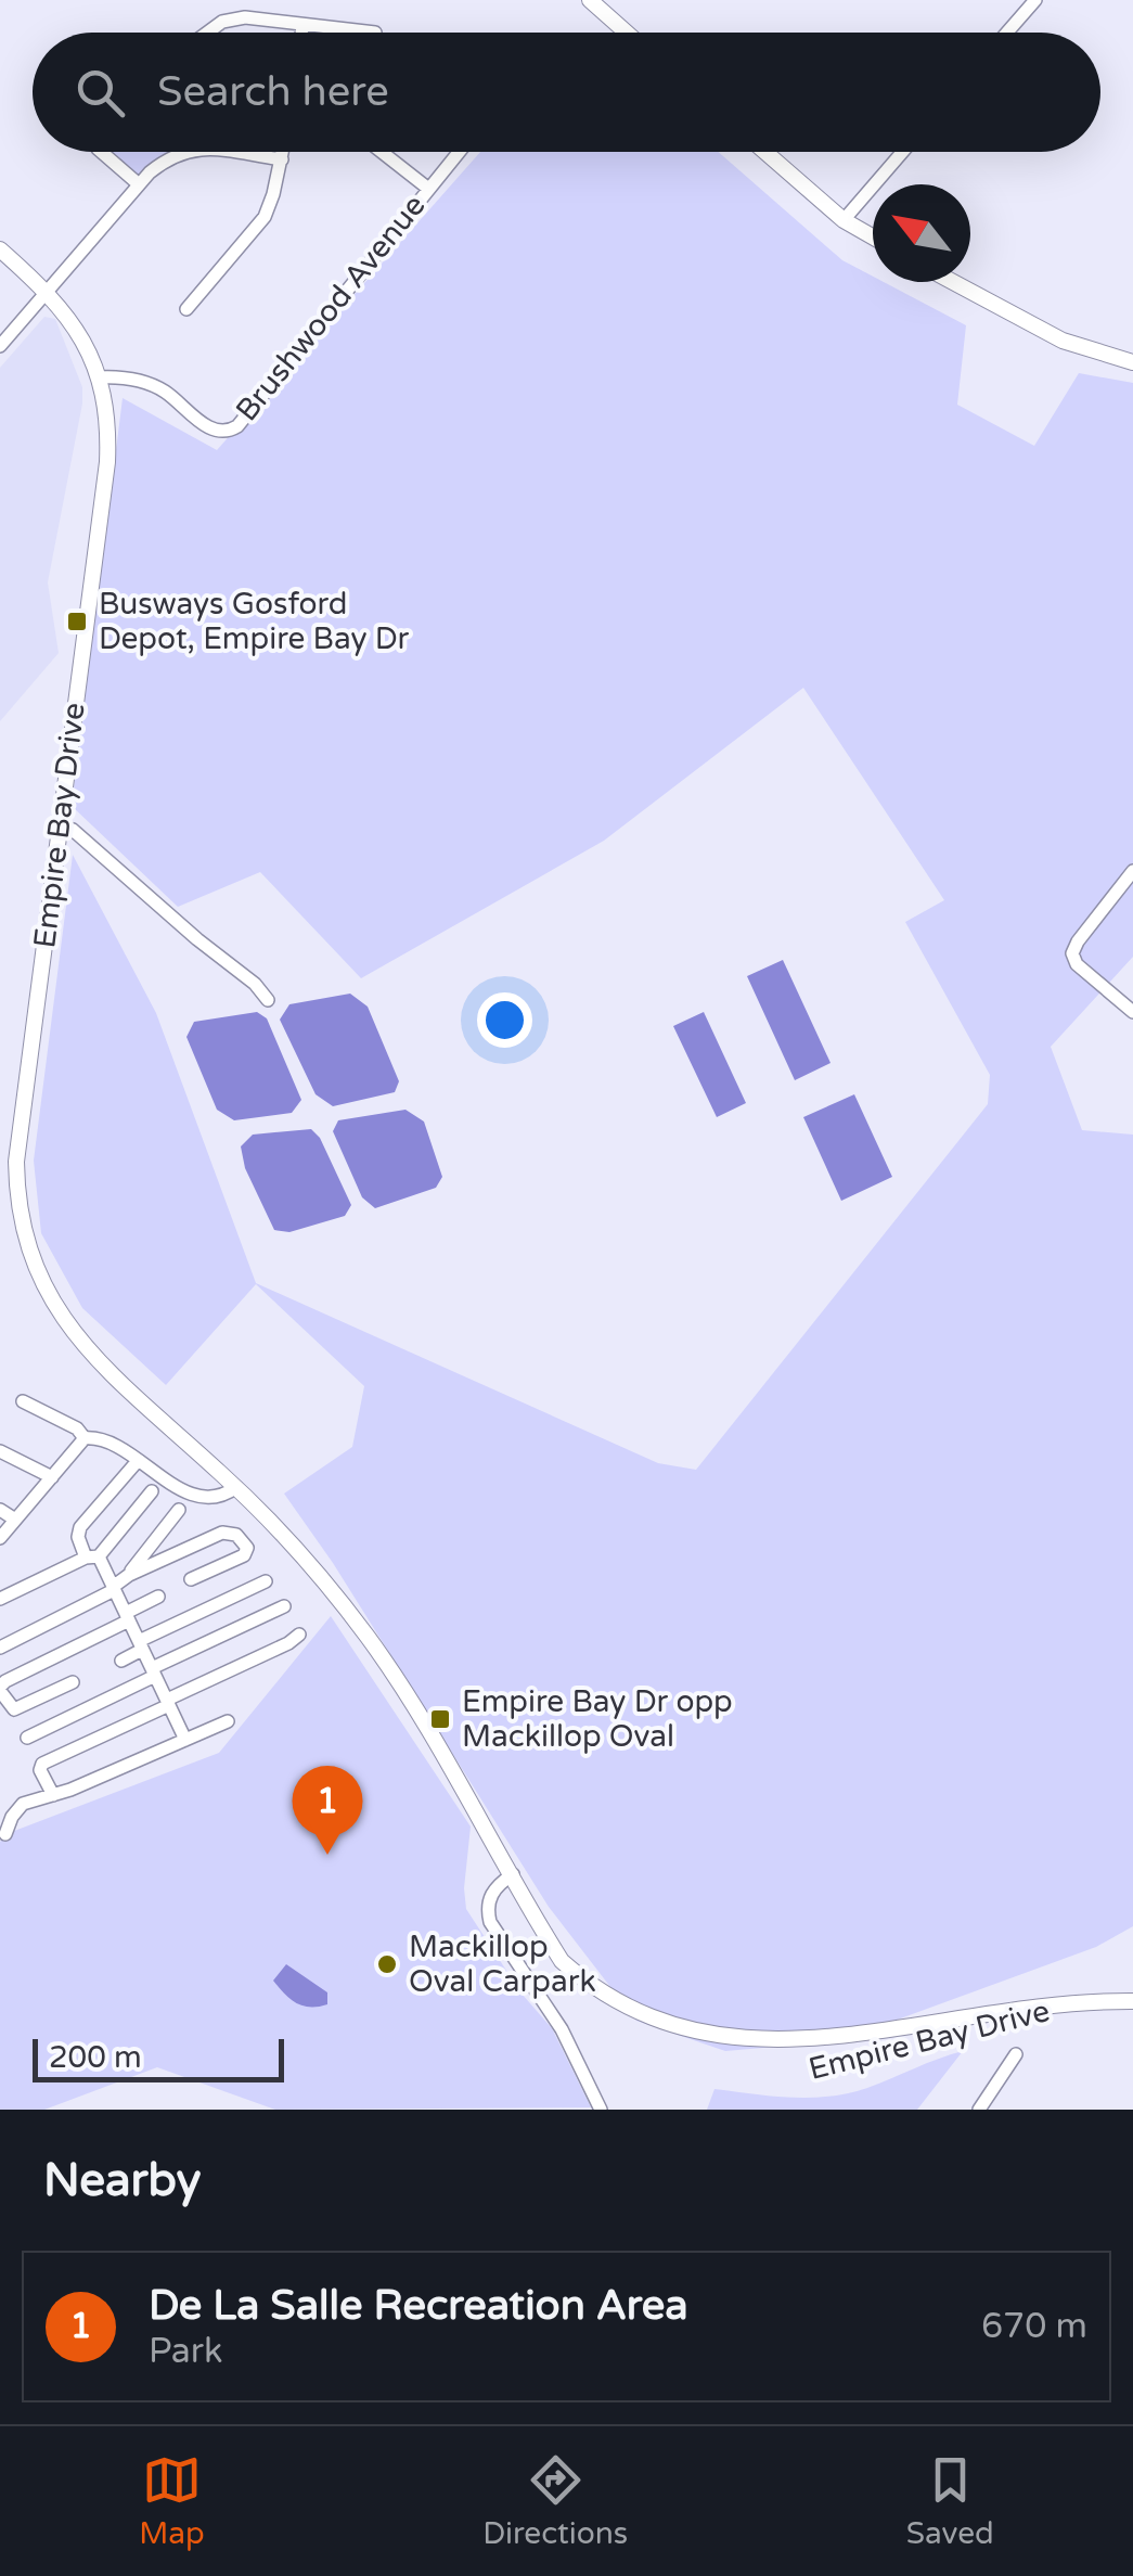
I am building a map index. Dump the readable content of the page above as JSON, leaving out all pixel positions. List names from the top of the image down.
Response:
{
  "streets": {
    "main road": ["Empire Bay Drive"],
    "street": ["Brushwood Avenue"]
  },
  "crossings": [
    ["Brushwood Avenue", "Empire Bay Drive"]
  ],
  "places": {
    "transit": ["Busways Gosford Depot, Empire Bay Dr", "Empire Bay Dr opp Mackillop Oval"],
    "other": ["Mackillop Oval Carpark"]
  },
  "scale_bar": "200 m",
  "north": "top left",
  "page": {
    "search": "Search here",
    "pins": "1",
    "scale": "200 m",
    "heading": "Nearby",
    "list": [
      {
        "mark": "1",
        "name": "De La Salle Recreation Area",
        "note": "Park",
        "value": "670 m"
      }
    ],
    "nav": ["Map", "Directions", "Saved"]
  }
}
